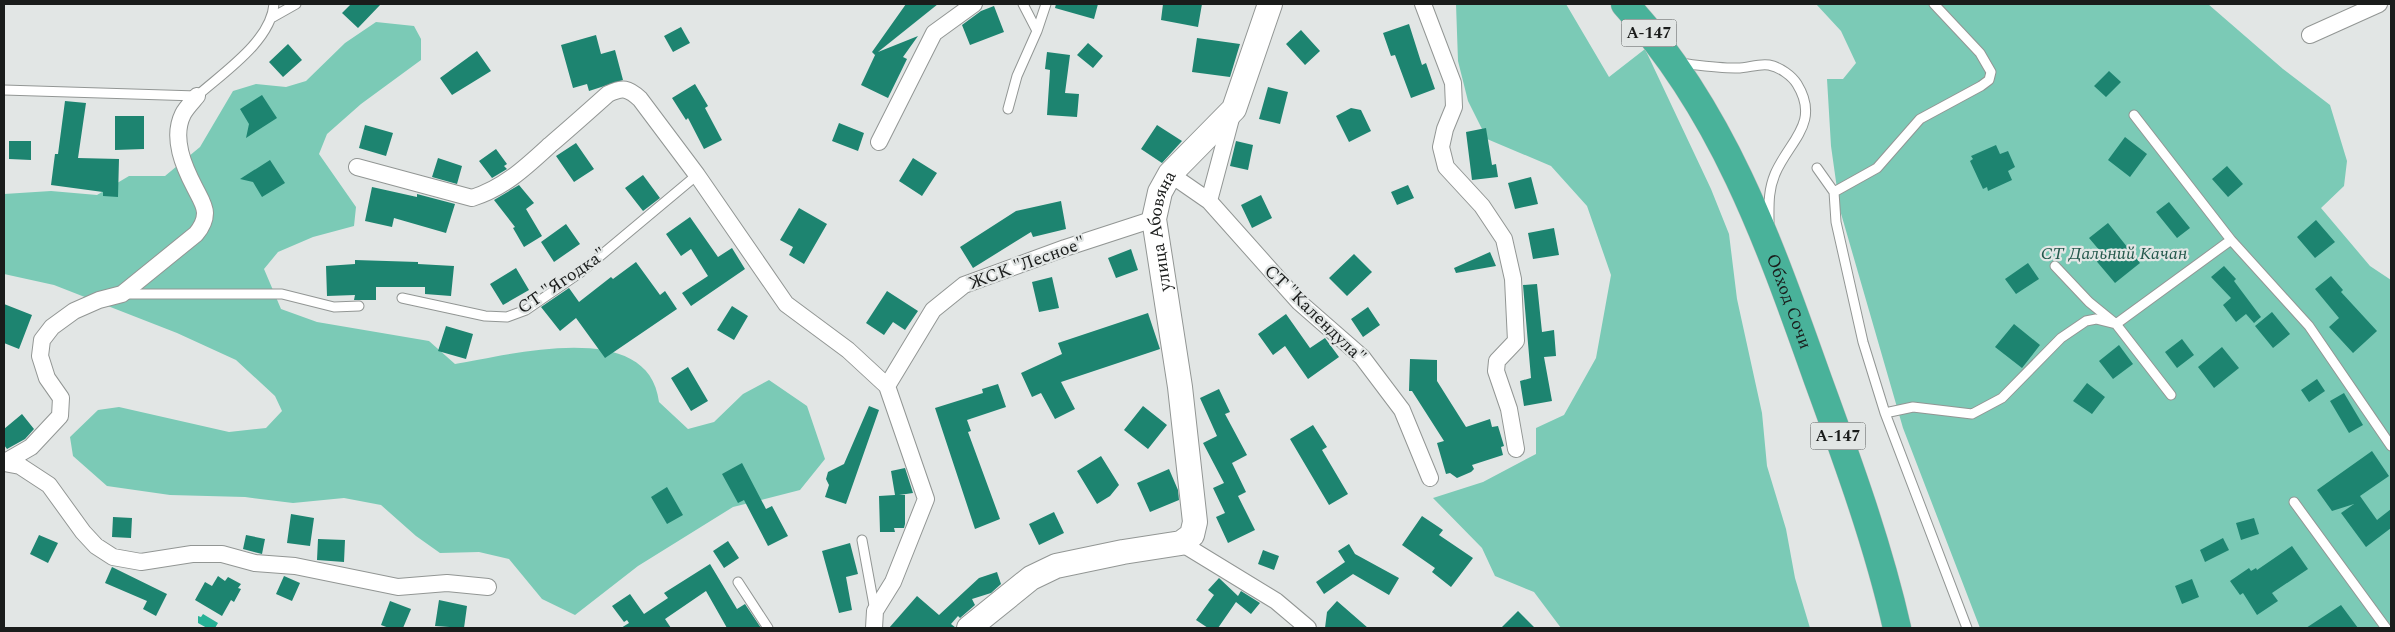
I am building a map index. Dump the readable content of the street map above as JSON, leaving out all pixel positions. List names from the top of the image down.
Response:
{
  "streets": {
    "highway": ["А-147", "Обход Сочи"],
    "street": ["улица Абовяна", "ЖСК \"Лесное\"", "СТ \"Календула\""],
    "lane": ["СТ \"Ягодка\""]
  },
  "crossings": [
    ["улица Абовяна", "ЖСК \"Лесное\""],
    ["улица Абовяна", "СТ \"Календула\""]
  ],
  "parks": ["СТ Дальний Качан"]
}
